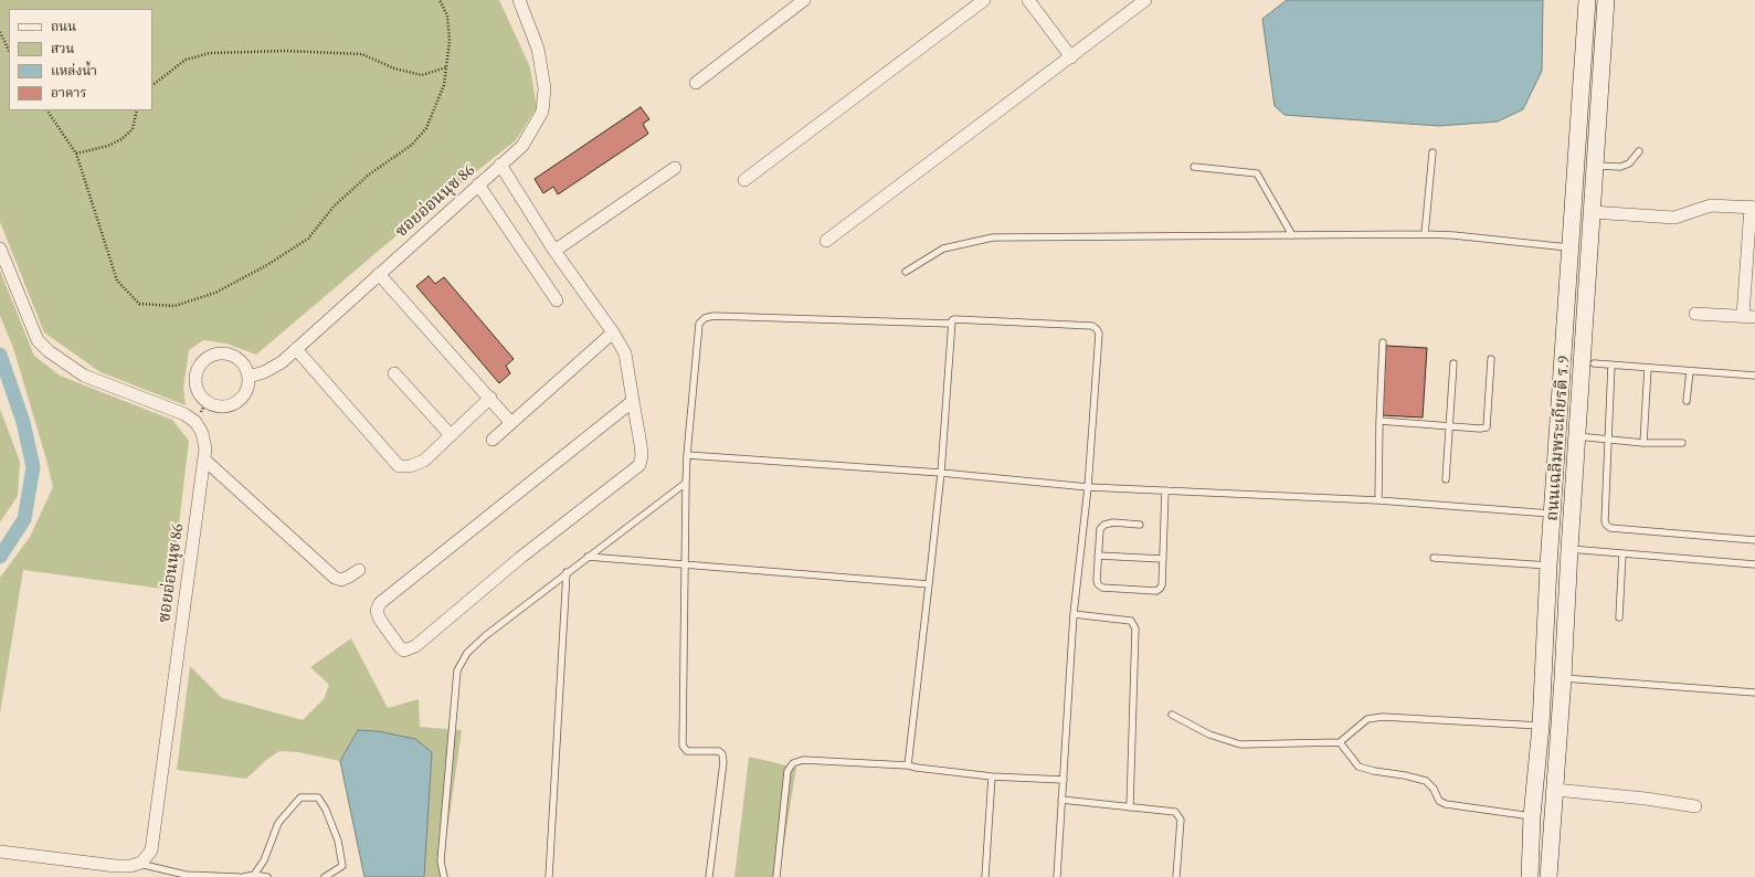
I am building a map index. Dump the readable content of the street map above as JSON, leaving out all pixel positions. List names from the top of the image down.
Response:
{
  "streets": {
    "main road": ["ถนนเฉลิมพระเกียรติ ร.9"],
    "street": ["ซอยอ่อนนุช 86"]
  },
  "legend": [
    "ถนน",
    "สวน",
    "แหล่งน้ำ",
    "อาคาร"
  ]
}
